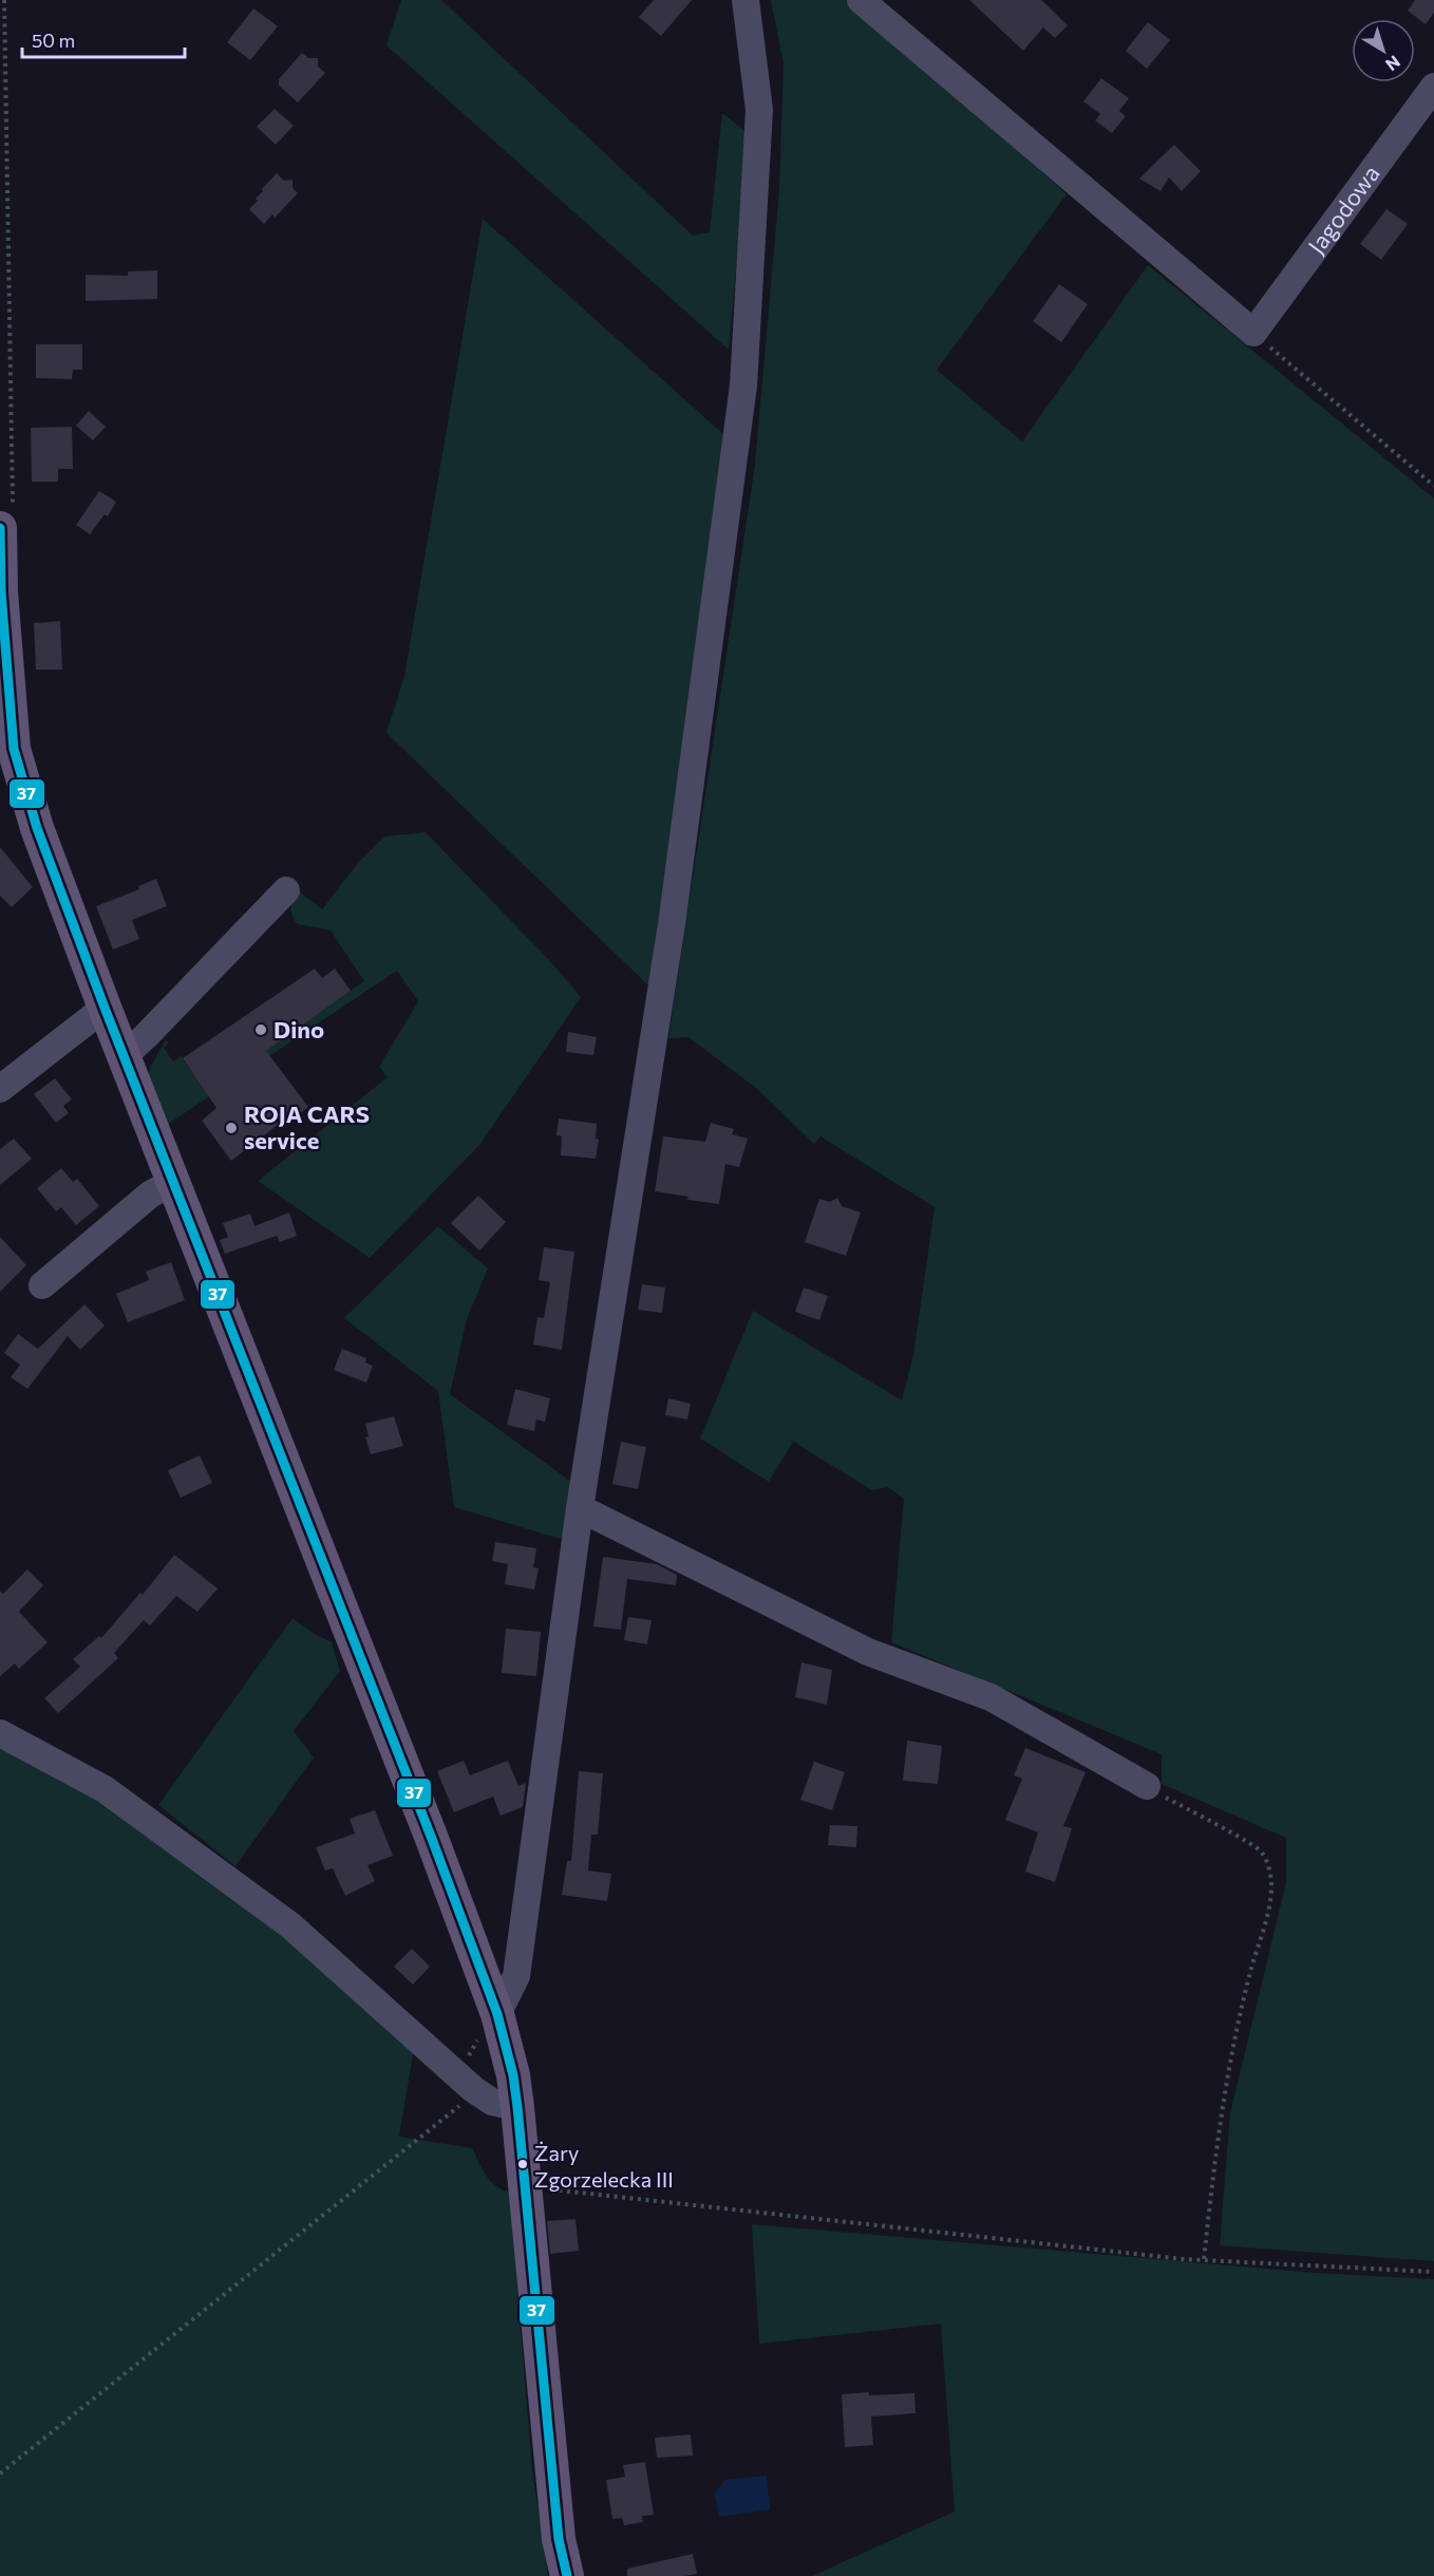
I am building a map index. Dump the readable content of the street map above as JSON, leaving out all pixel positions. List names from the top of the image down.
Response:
{
  "streets": {
    "street": ["Jagodowa"]
  },
  "places": ["Dino", "ROJA CARS service", "Żary Zgorzelecka III"],
  "lines": ["transit line 37"],
  "scale_bar": "50 m",
  "north": "bottom right"
}
